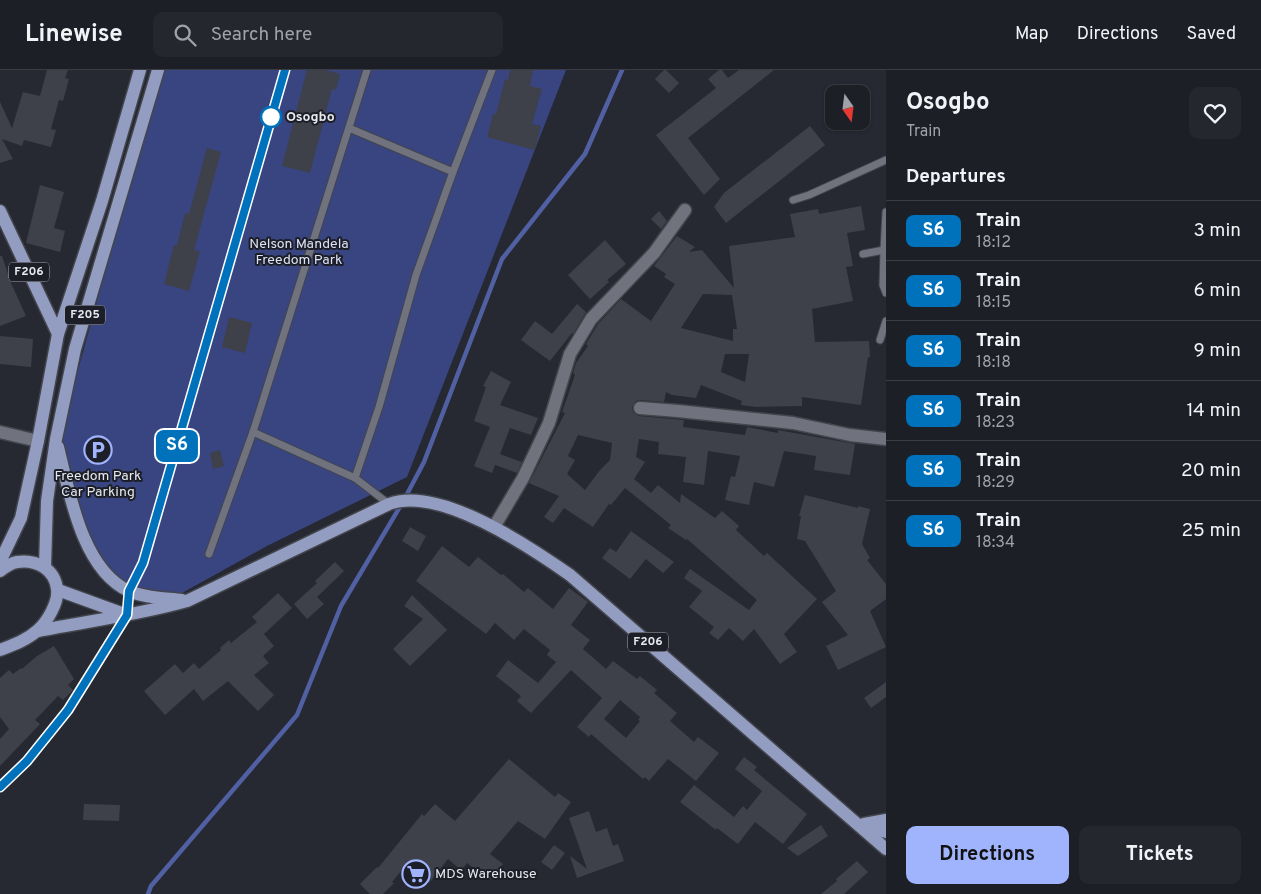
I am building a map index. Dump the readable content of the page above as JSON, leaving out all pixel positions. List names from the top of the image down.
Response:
{
  "streets": {
    "main road": ["F206", "F205"]
  },
  "crossings": [
    ["F206", "F205"]
  ],
  "parks": ["Nelson Mandela Freedom Park"],
  "places": {
    "other": ["Osogbo"],
    "parking": ["Freedom Park Car Parking"],
    "supermarket": ["MDS Warehouse"]
  },
  "north": "bottom",
  "page": {
    "header": "Linewise",
    "search": "Search here",
    "nav": ["Map", "Directions", "Saved"],
    "on_map": "S6",
    "heading": [
      ["Osogbo", "Train"],
      "Departures"
    ],
    "list": [
      {
        "mark": "S6",
        "name": "Train",
        "note": "18:12",
        "value": "3 min"
      },
      {
        "mark": "S6",
        "name": "Train",
        "note": "18:15",
        "value": "6 min"
      },
      {
        "mark": "S6",
        "name": "Train",
        "note": "18:18",
        "value": "9 min"
      },
      {
        "mark": "S6",
        "name": "Train",
        "note": "18:23",
        "value": "14 min"
      },
      {
        "mark": "S6",
        "name": "Train",
        "note": "18:29",
        "value": "20 min"
      },
      {
        "mark": "S6",
        "name": "Train",
        "note": "18:34",
        "value": "25 min"
      }
    ],
    "buttons": ["Directions", "Tickets"]
  }
}
